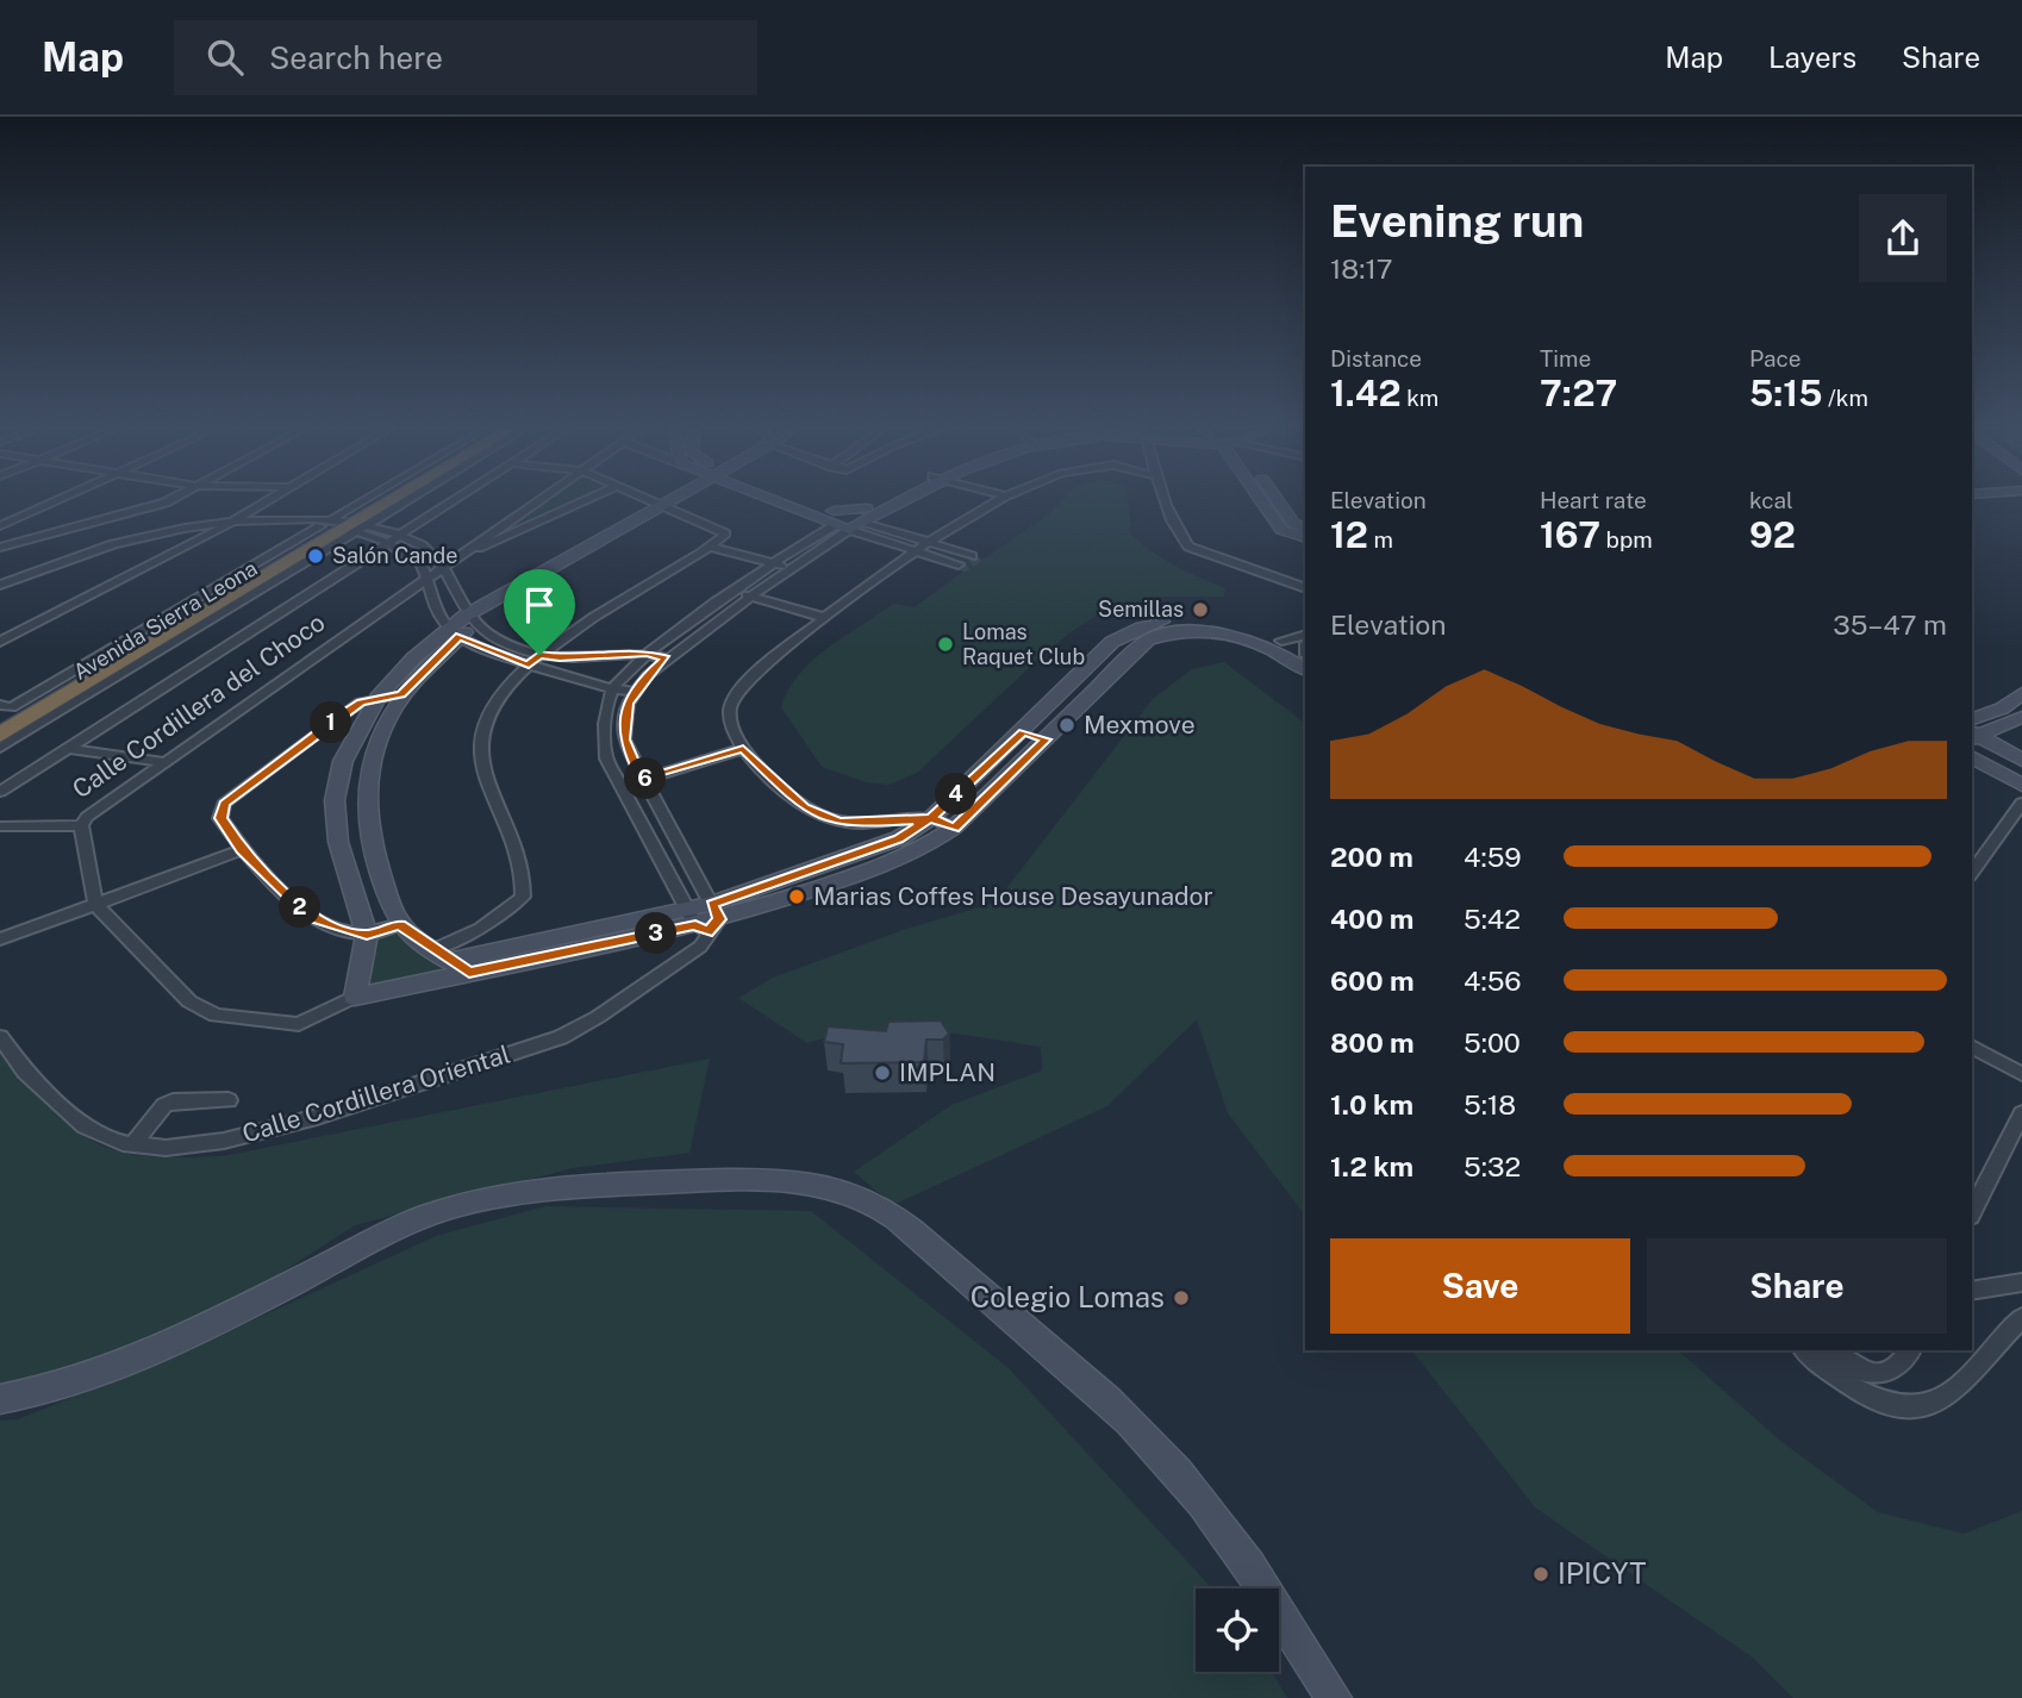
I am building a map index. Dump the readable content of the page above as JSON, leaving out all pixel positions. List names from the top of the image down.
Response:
{
  "streets": {
    "highway": ["Avenida Sierra Leona"],
    "street": ["Calle Cordillera del Choco", "Calle Cordillera Oriental"]
  },
  "places": [
    "Salón Cande",
    "Semillas",
    "Lomas Raquet Club",
    "Mexmove",
    "Marias Coffes House Desayunador",
    "IMPLAN",
    "Colegio Lomas",
    "IPICYT"
  ],
  "page": {
    "header": "Map",
    "search": "Search here",
    "nav": ["Map", "Layers", "Share"],
    "heading": ["Evening run", "18:17"],
    "stats": [
      ["Distance", "1.42 km"],
      ["Time", "7:27"],
      ["Pace", "5:15 /km"],
      ["Elevation", "12 m"],
      ["Heart rate", "167 bpm"],
      ["kcal", "92"]
    ],
    "chart": ["Elevation", "35–47 m"],
    "pins": [
      "1",
      "6",
      "4",
      "2",
      "3"
    ],
    "list": [
      {
        "name": "200 m",
        "note": "4:59"
      },
      {
        "name": "400 m",
        "note": "5:42"
      },
      {
        "name": "600 m",
        "note": "4:56"
      },
      {
        "name": "800 m",
        "note": "5:00"
      },
      {
        "name": "1.0 km",
        "note": "5:18"
      },
      {
        "name": "1.2 km",
        "note": "5:32"
      }
    ],
    "buttons": ["Save", "Share"]
  }
}
